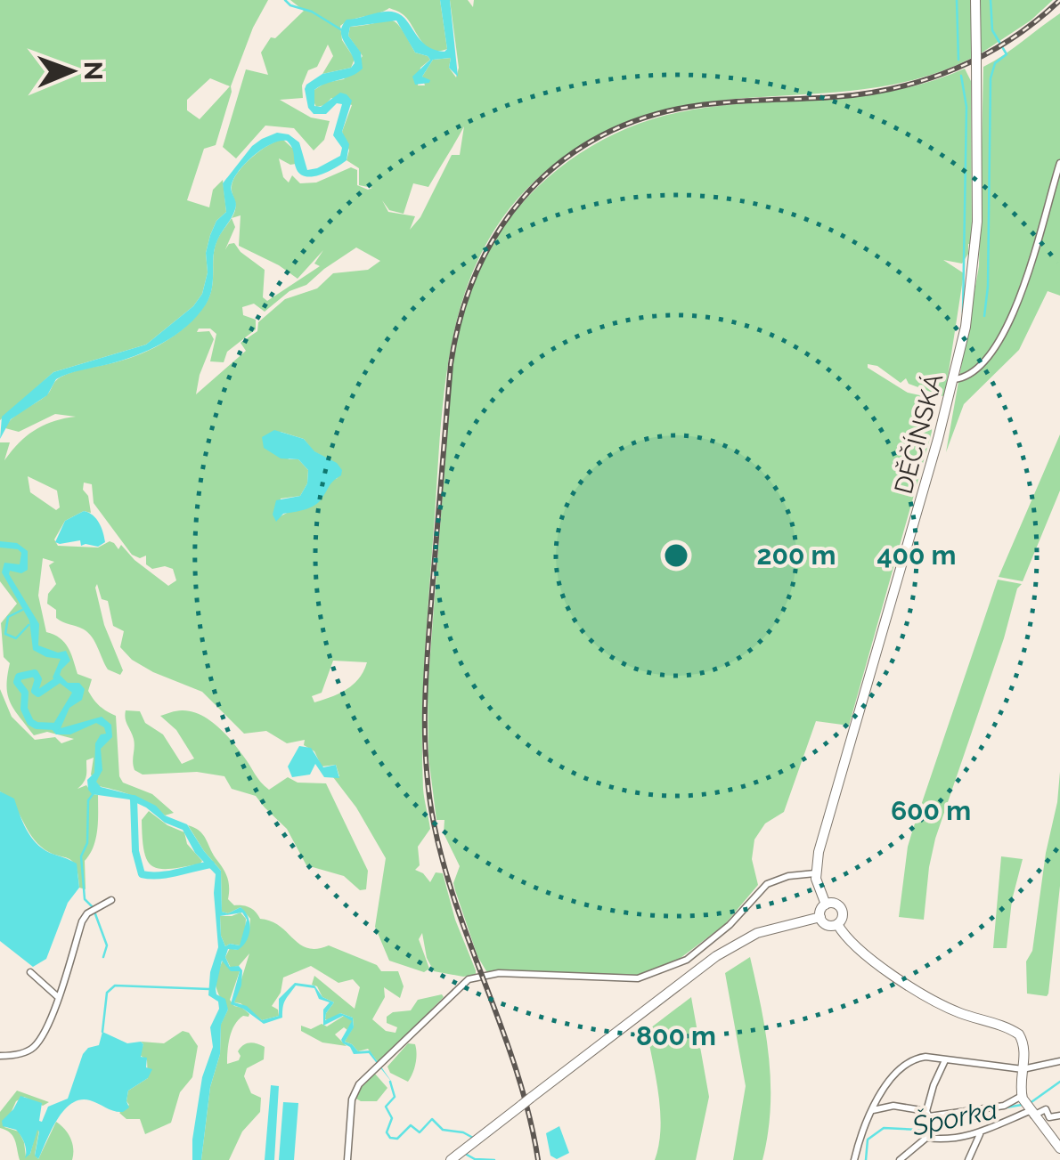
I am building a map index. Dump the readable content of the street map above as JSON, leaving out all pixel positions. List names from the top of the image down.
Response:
{
  "streets": {
    "main road": ["DĚČÍNSKÁ"]
  },
  "water": ["Šporka"],
  "north": "right",
  "rings": [
    "200 m",
    "400 m",
    "600 m",
    "800 m"
  ]
}
